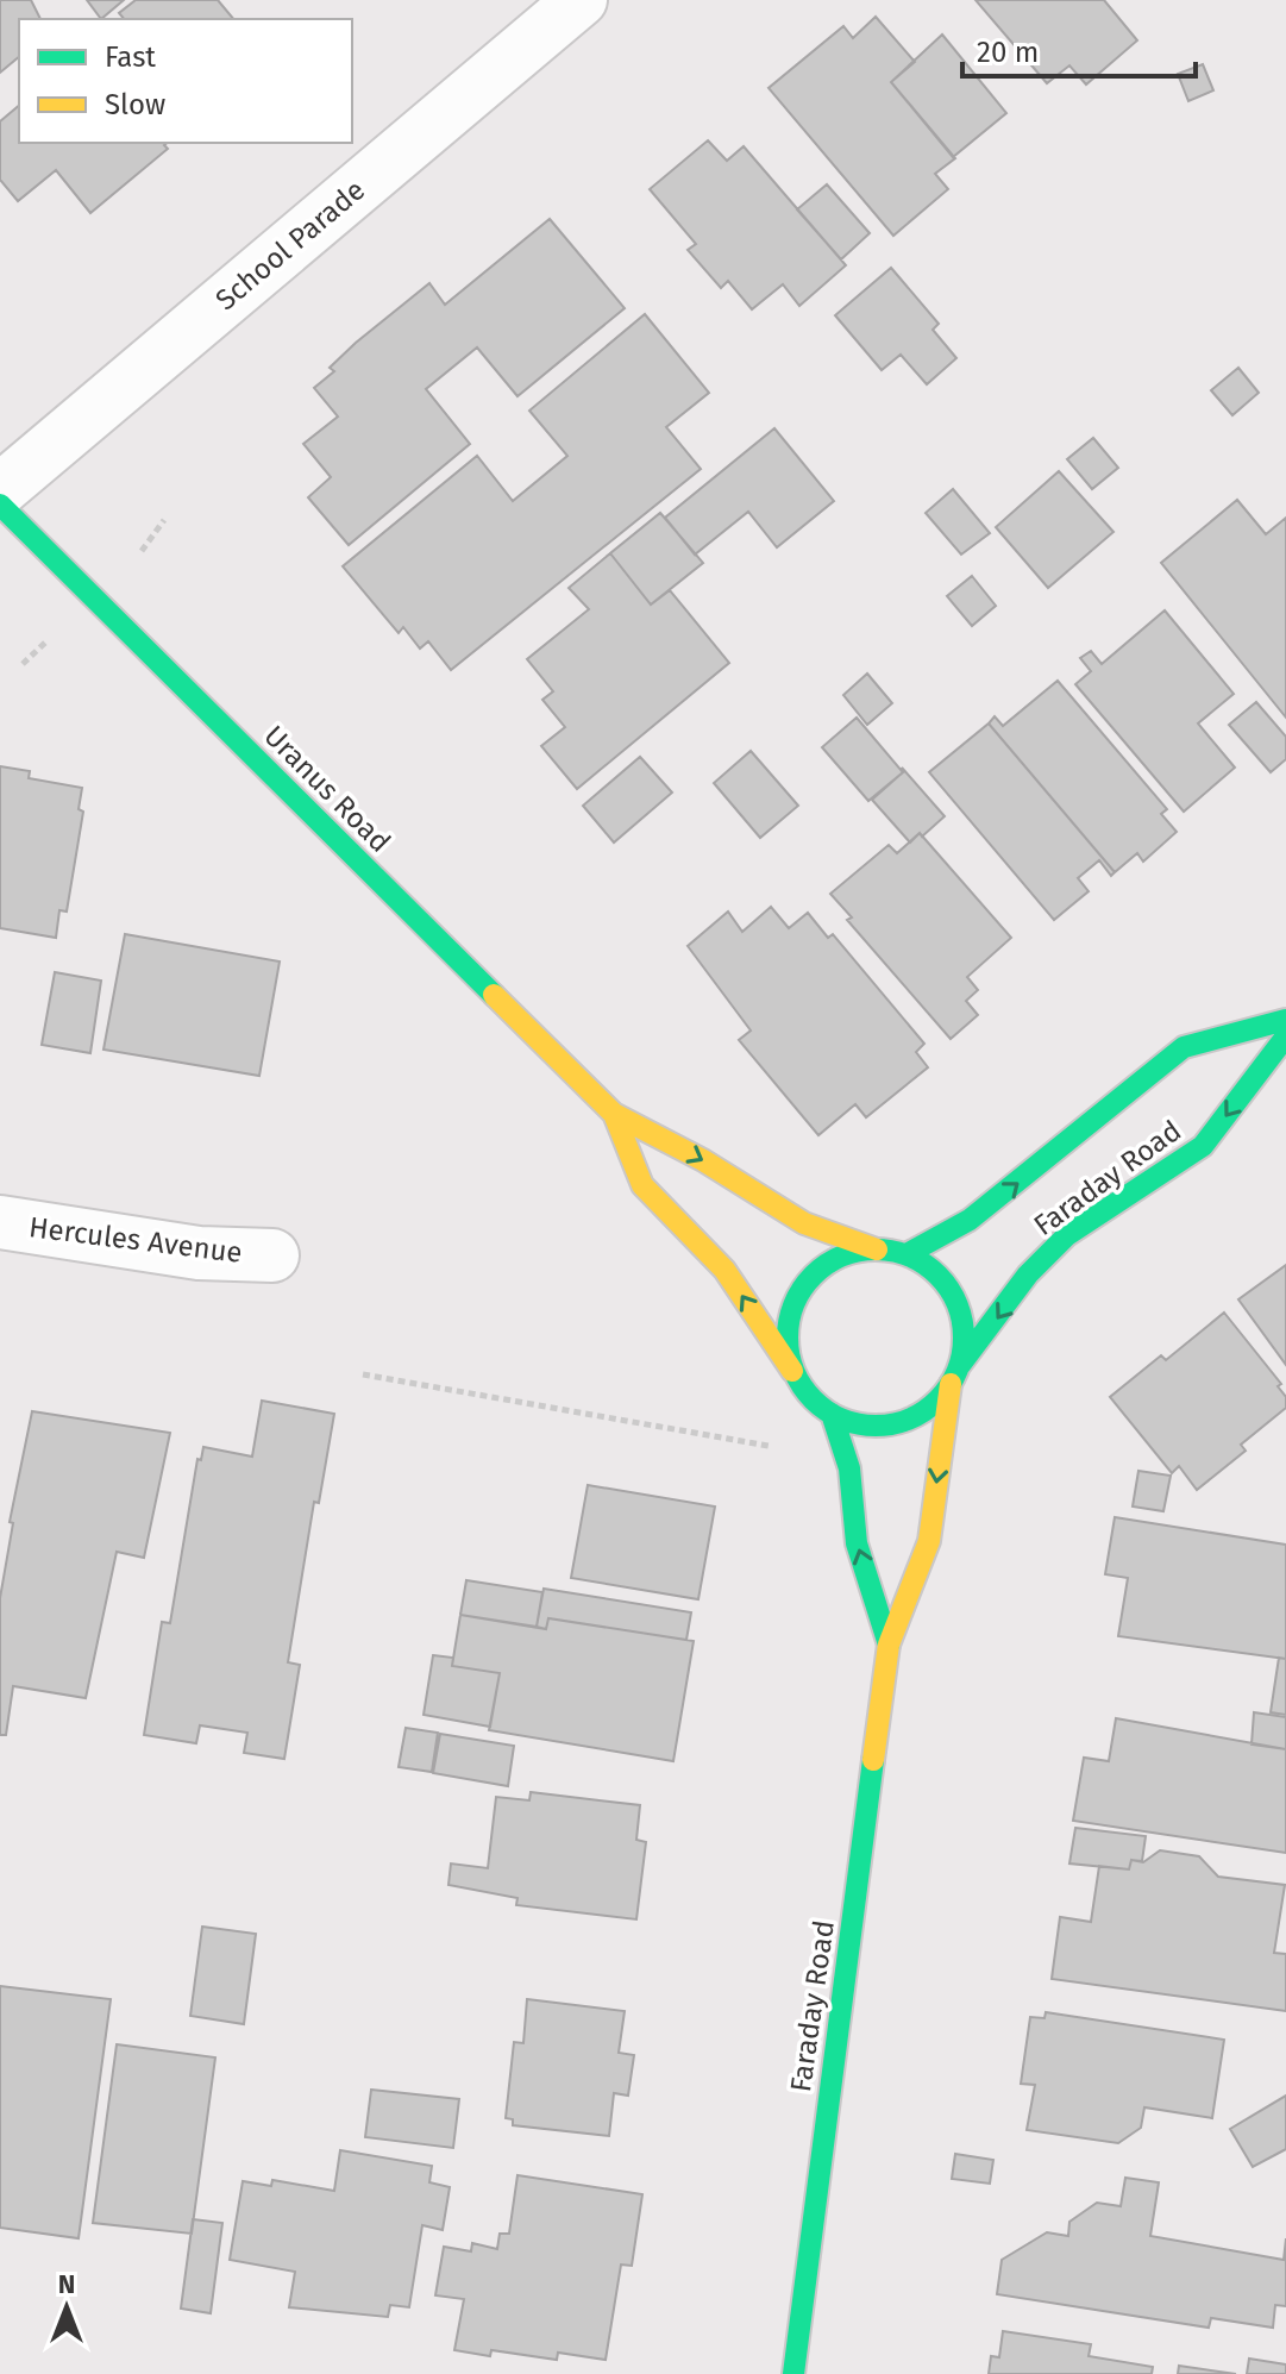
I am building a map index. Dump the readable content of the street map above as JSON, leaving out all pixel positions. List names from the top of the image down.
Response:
{
  "streets": {
    "main road": ["Uranus Road", "Faraday Road"],
    "street": ["School Parade", "Hercules Avenue"]
  },
  "crossings": [
    ["Uranus Road", "Faraday Road"]
  ],
  "legend": ["Fast", "Slow"],
  "scale_bar": "20 m",
  "north": "top"
}
